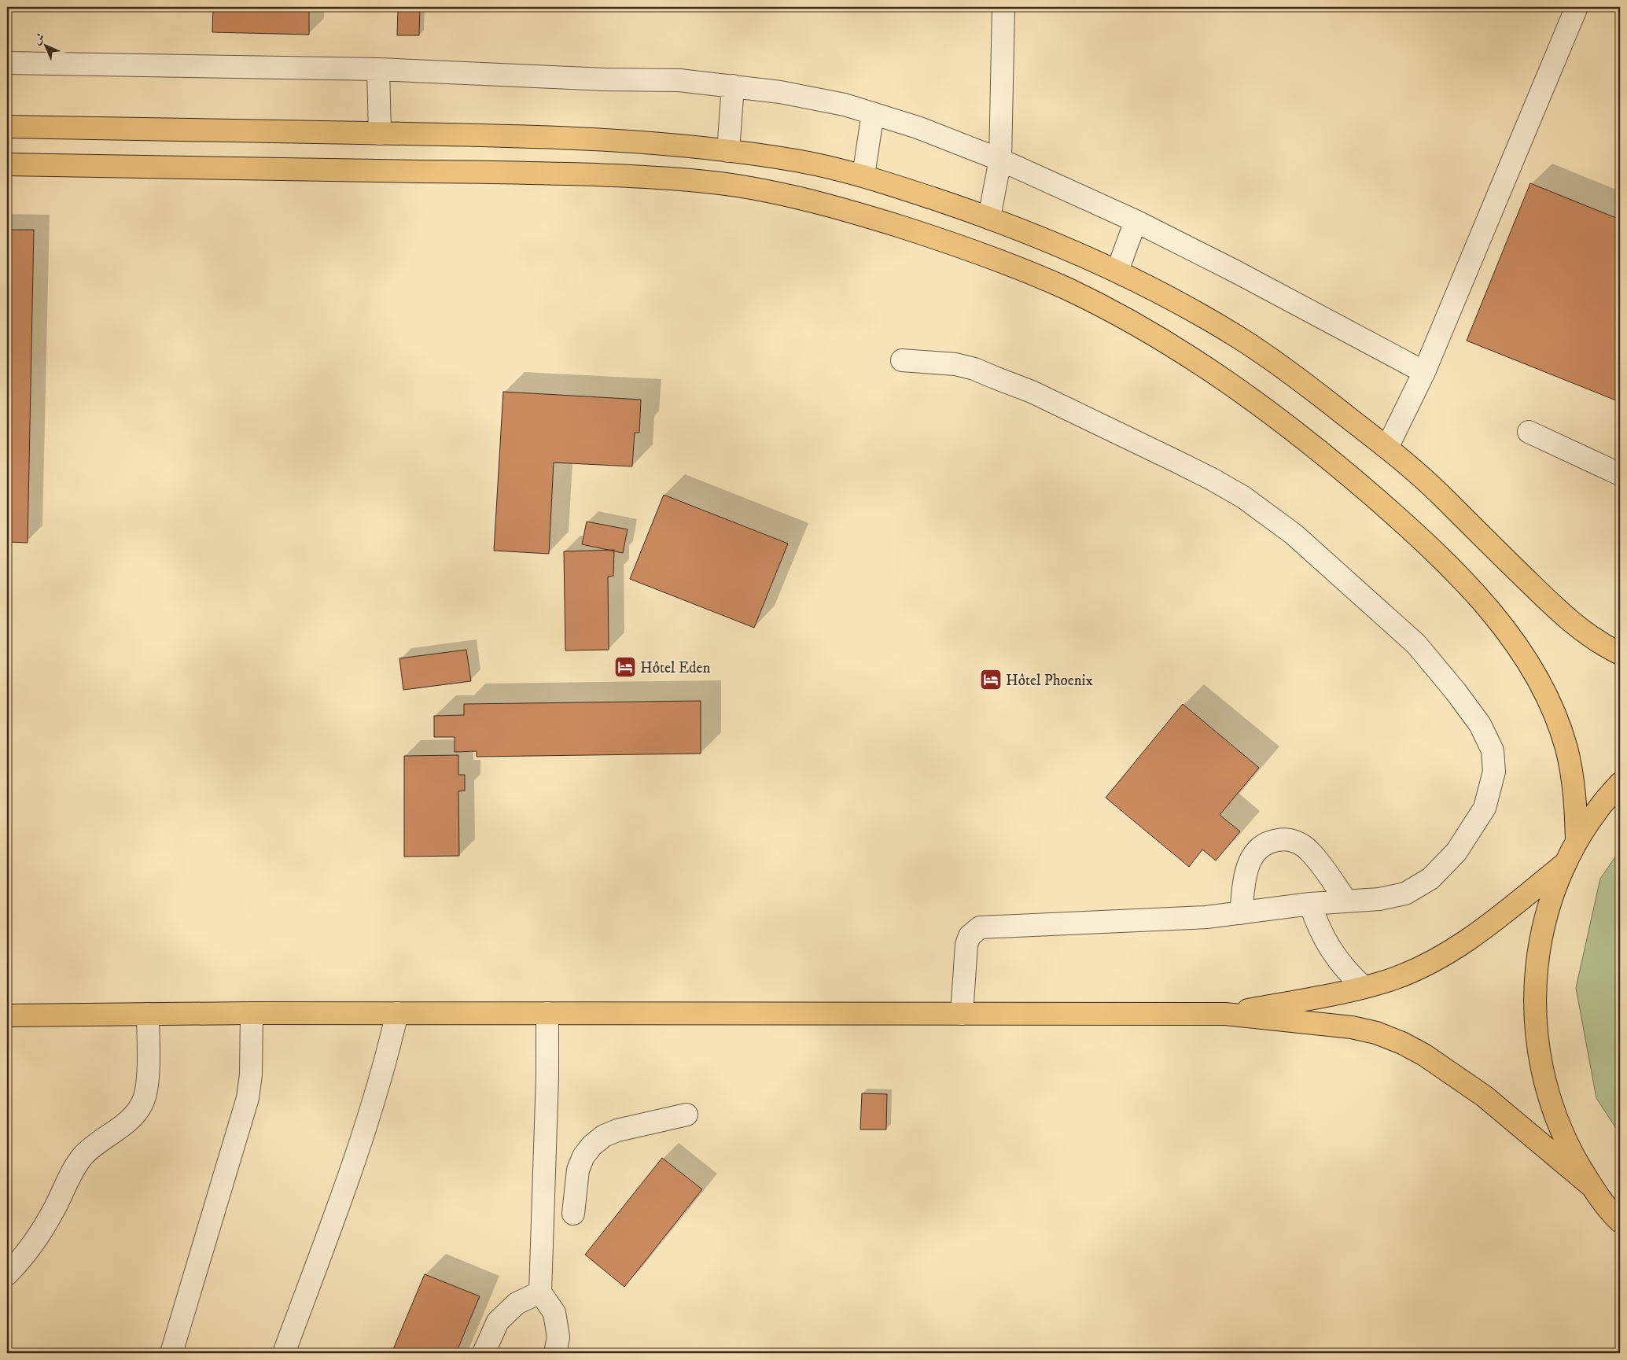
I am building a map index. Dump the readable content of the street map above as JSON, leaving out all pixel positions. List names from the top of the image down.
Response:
{
  "places": {
    "hotel": ["Hôtel Eden", "Hôtel Phoenix"]
  },
  "north": "top left"
}
